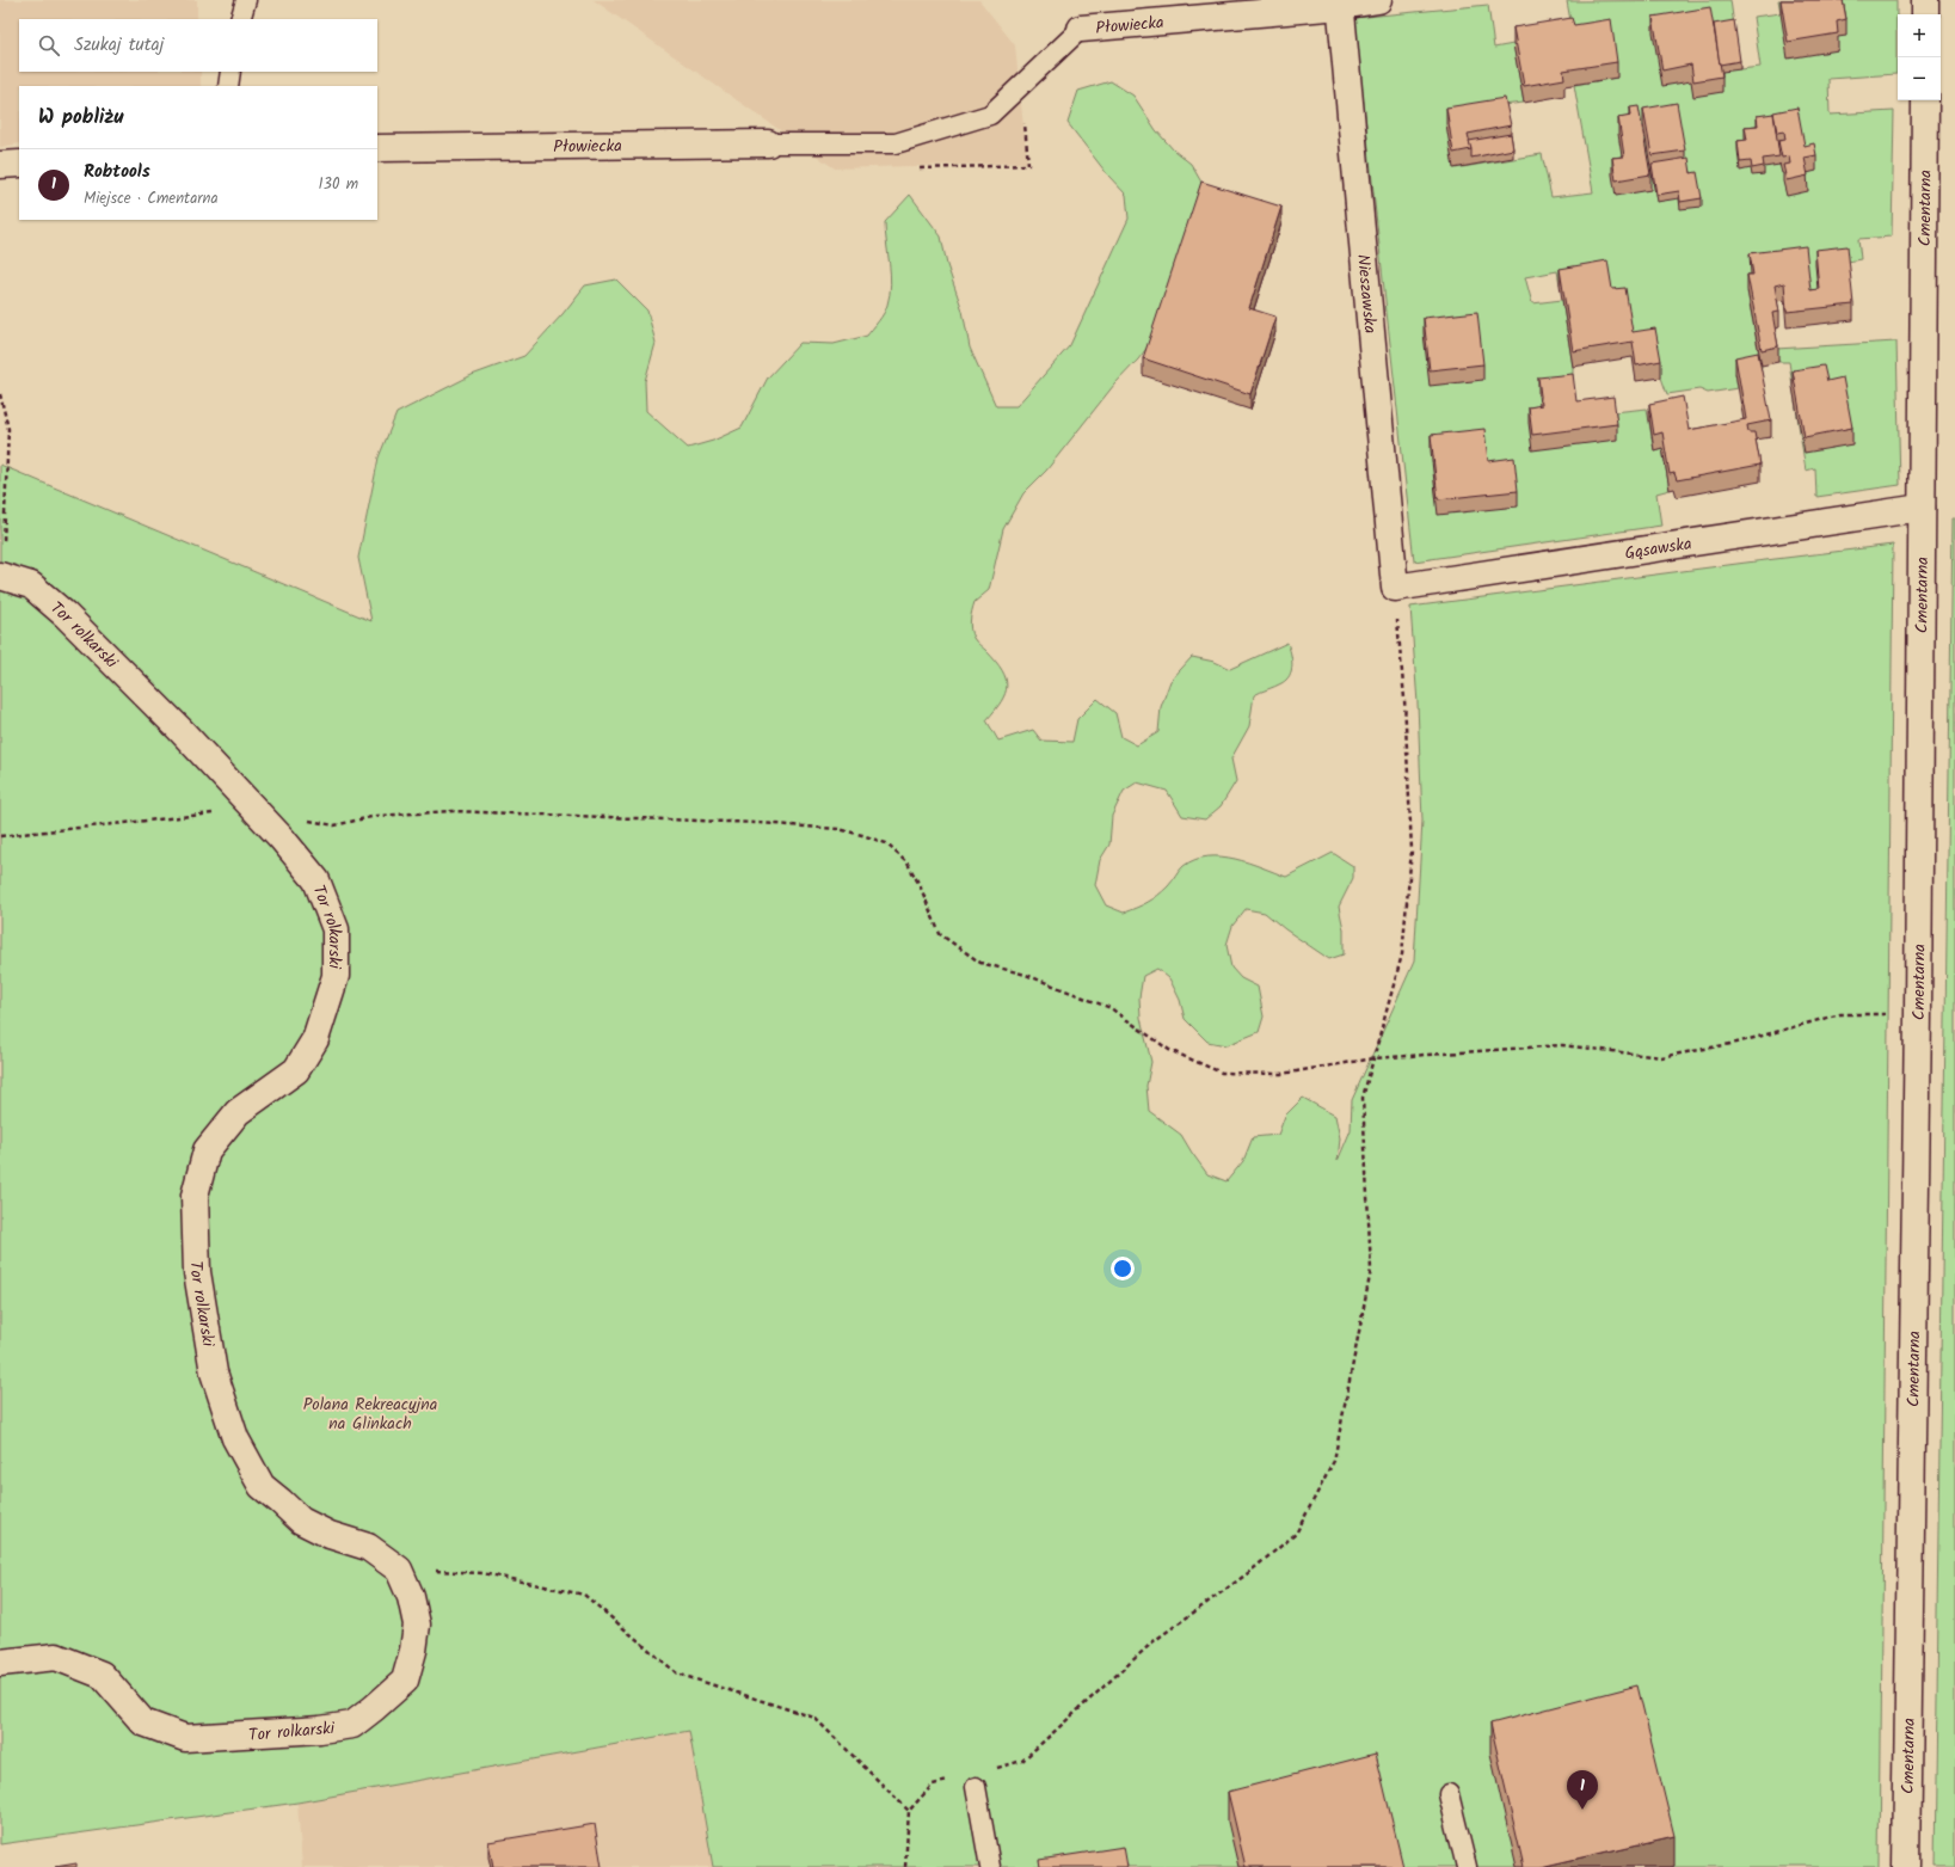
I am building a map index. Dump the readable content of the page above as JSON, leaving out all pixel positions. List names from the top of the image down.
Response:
{
  "streets": {
    "street": [
      "Płowiecka",
      "Cmentarna",
      "Nieszawska",
      "Gąsawska",
      "Tor rolkarski"
    ]
  },
  "crossings": [
    ["Płowiecka", "Nieszawska"],
    ["Cmentarna", "Gąsawska"],
    ["Nieszawska", "Gąsawska"]
  ],
  "parks": ["Polana Rekreacyjna na Glinkach"],
  "page": {
    "map_buttons": ["+", "−"],
    "search": "Szukaj tutaj",
    "heading": "W pobliżu",
    "list": [
      {
        "mark": "1",
        "name": "Robtools",
        "note": "Miejsce · Cmentarna",
        "value": "130 m"
      }
    ],
    "pins": "1"
  }
}
